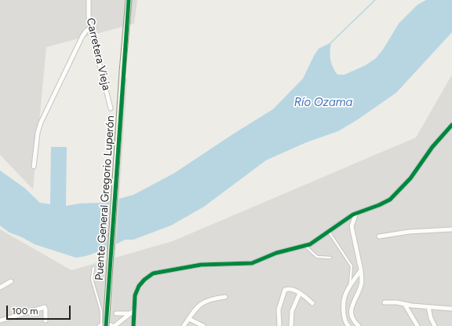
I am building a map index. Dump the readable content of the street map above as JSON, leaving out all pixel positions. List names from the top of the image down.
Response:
{
  "streets": {
    "street": ["Carretera Vieja", "Puente General Gregorio Luperón"]
  },
  "water": ["Río Ozama"],
  "scale_bar": "100 m"
}
